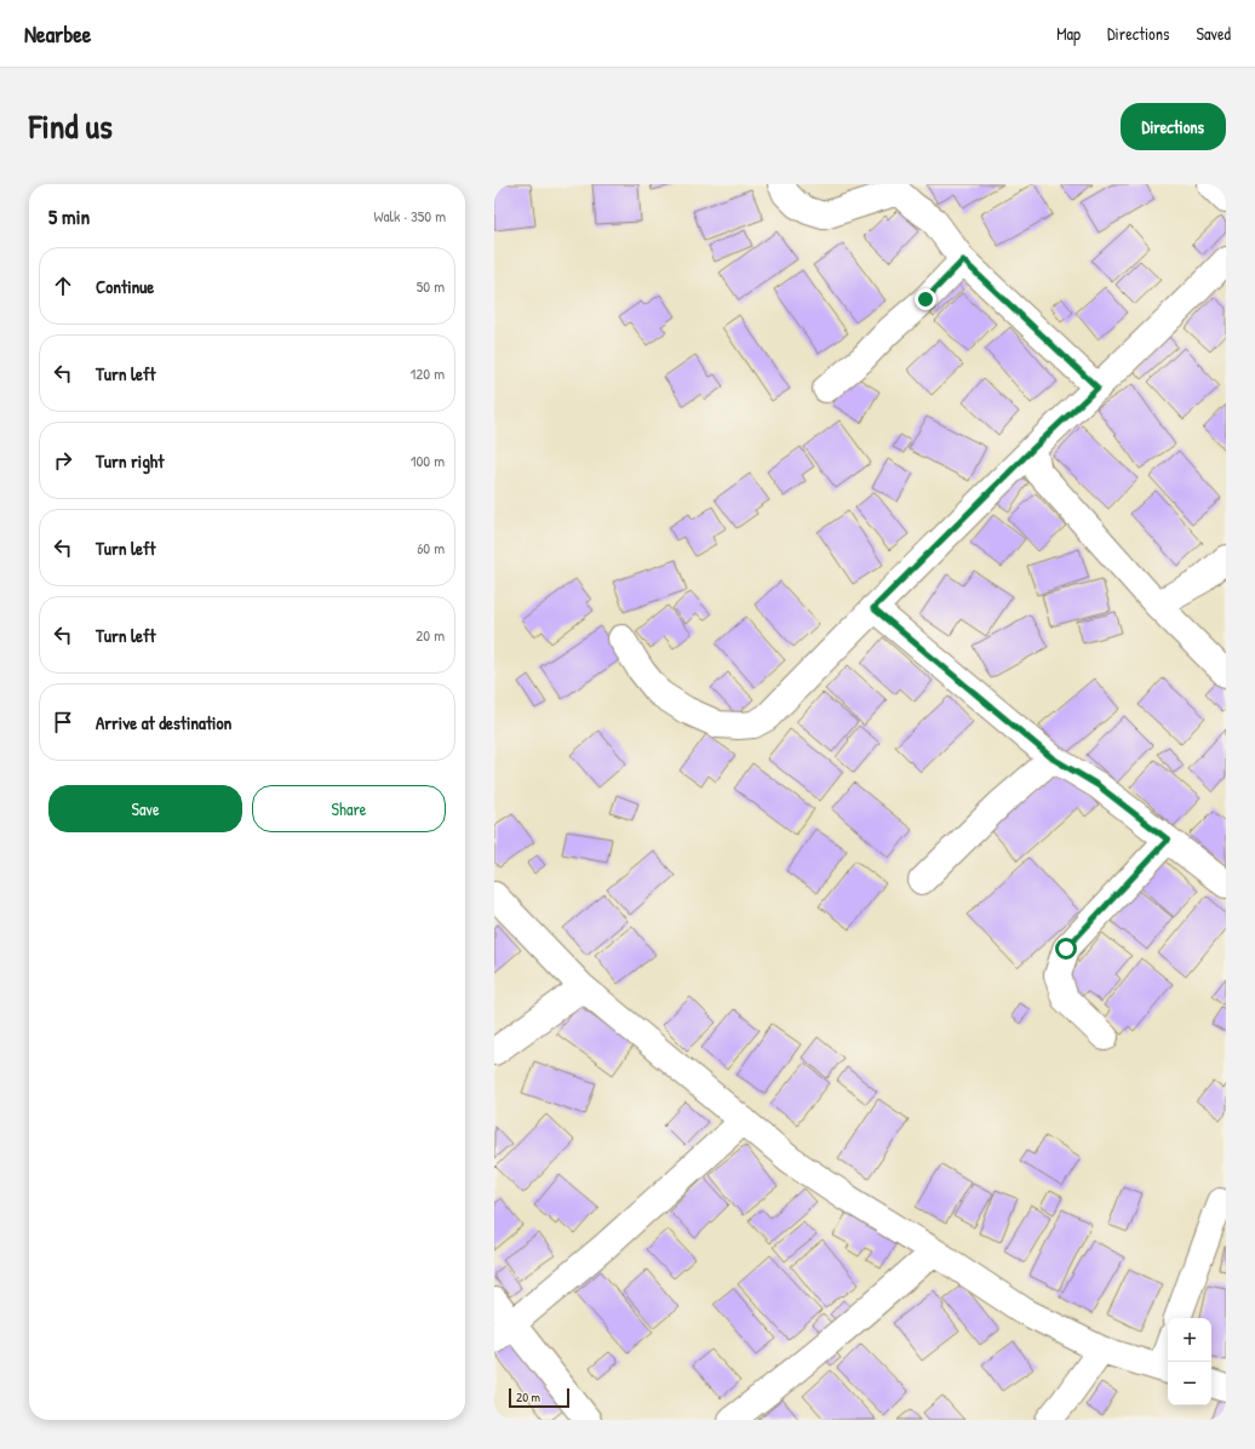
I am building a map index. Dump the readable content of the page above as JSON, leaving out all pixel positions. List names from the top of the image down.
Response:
{
  "scale_bar": "20 m",
  "page": {
    "header": "Nearbee",
    "nav": ["Map", "Directions", "Saved"],
    "title": "Find us",
    "buttons": [
      "Directions",
      ["Save", "Share"]
    ],
    "heading": ["5 min", "Walk · 350 m"],
    "list": [
      ["Continue", "50 m"],
      ["Turn left", "120 m"],
      ["Turn right", "100 m"],
      ["Turn left", "60 m"],
      ["Turn left", "20 m"],
      "Arrive at destination"
    ],
    "map_buttons": ["+", "−"],
    "scale": "20 m"
  }
}
